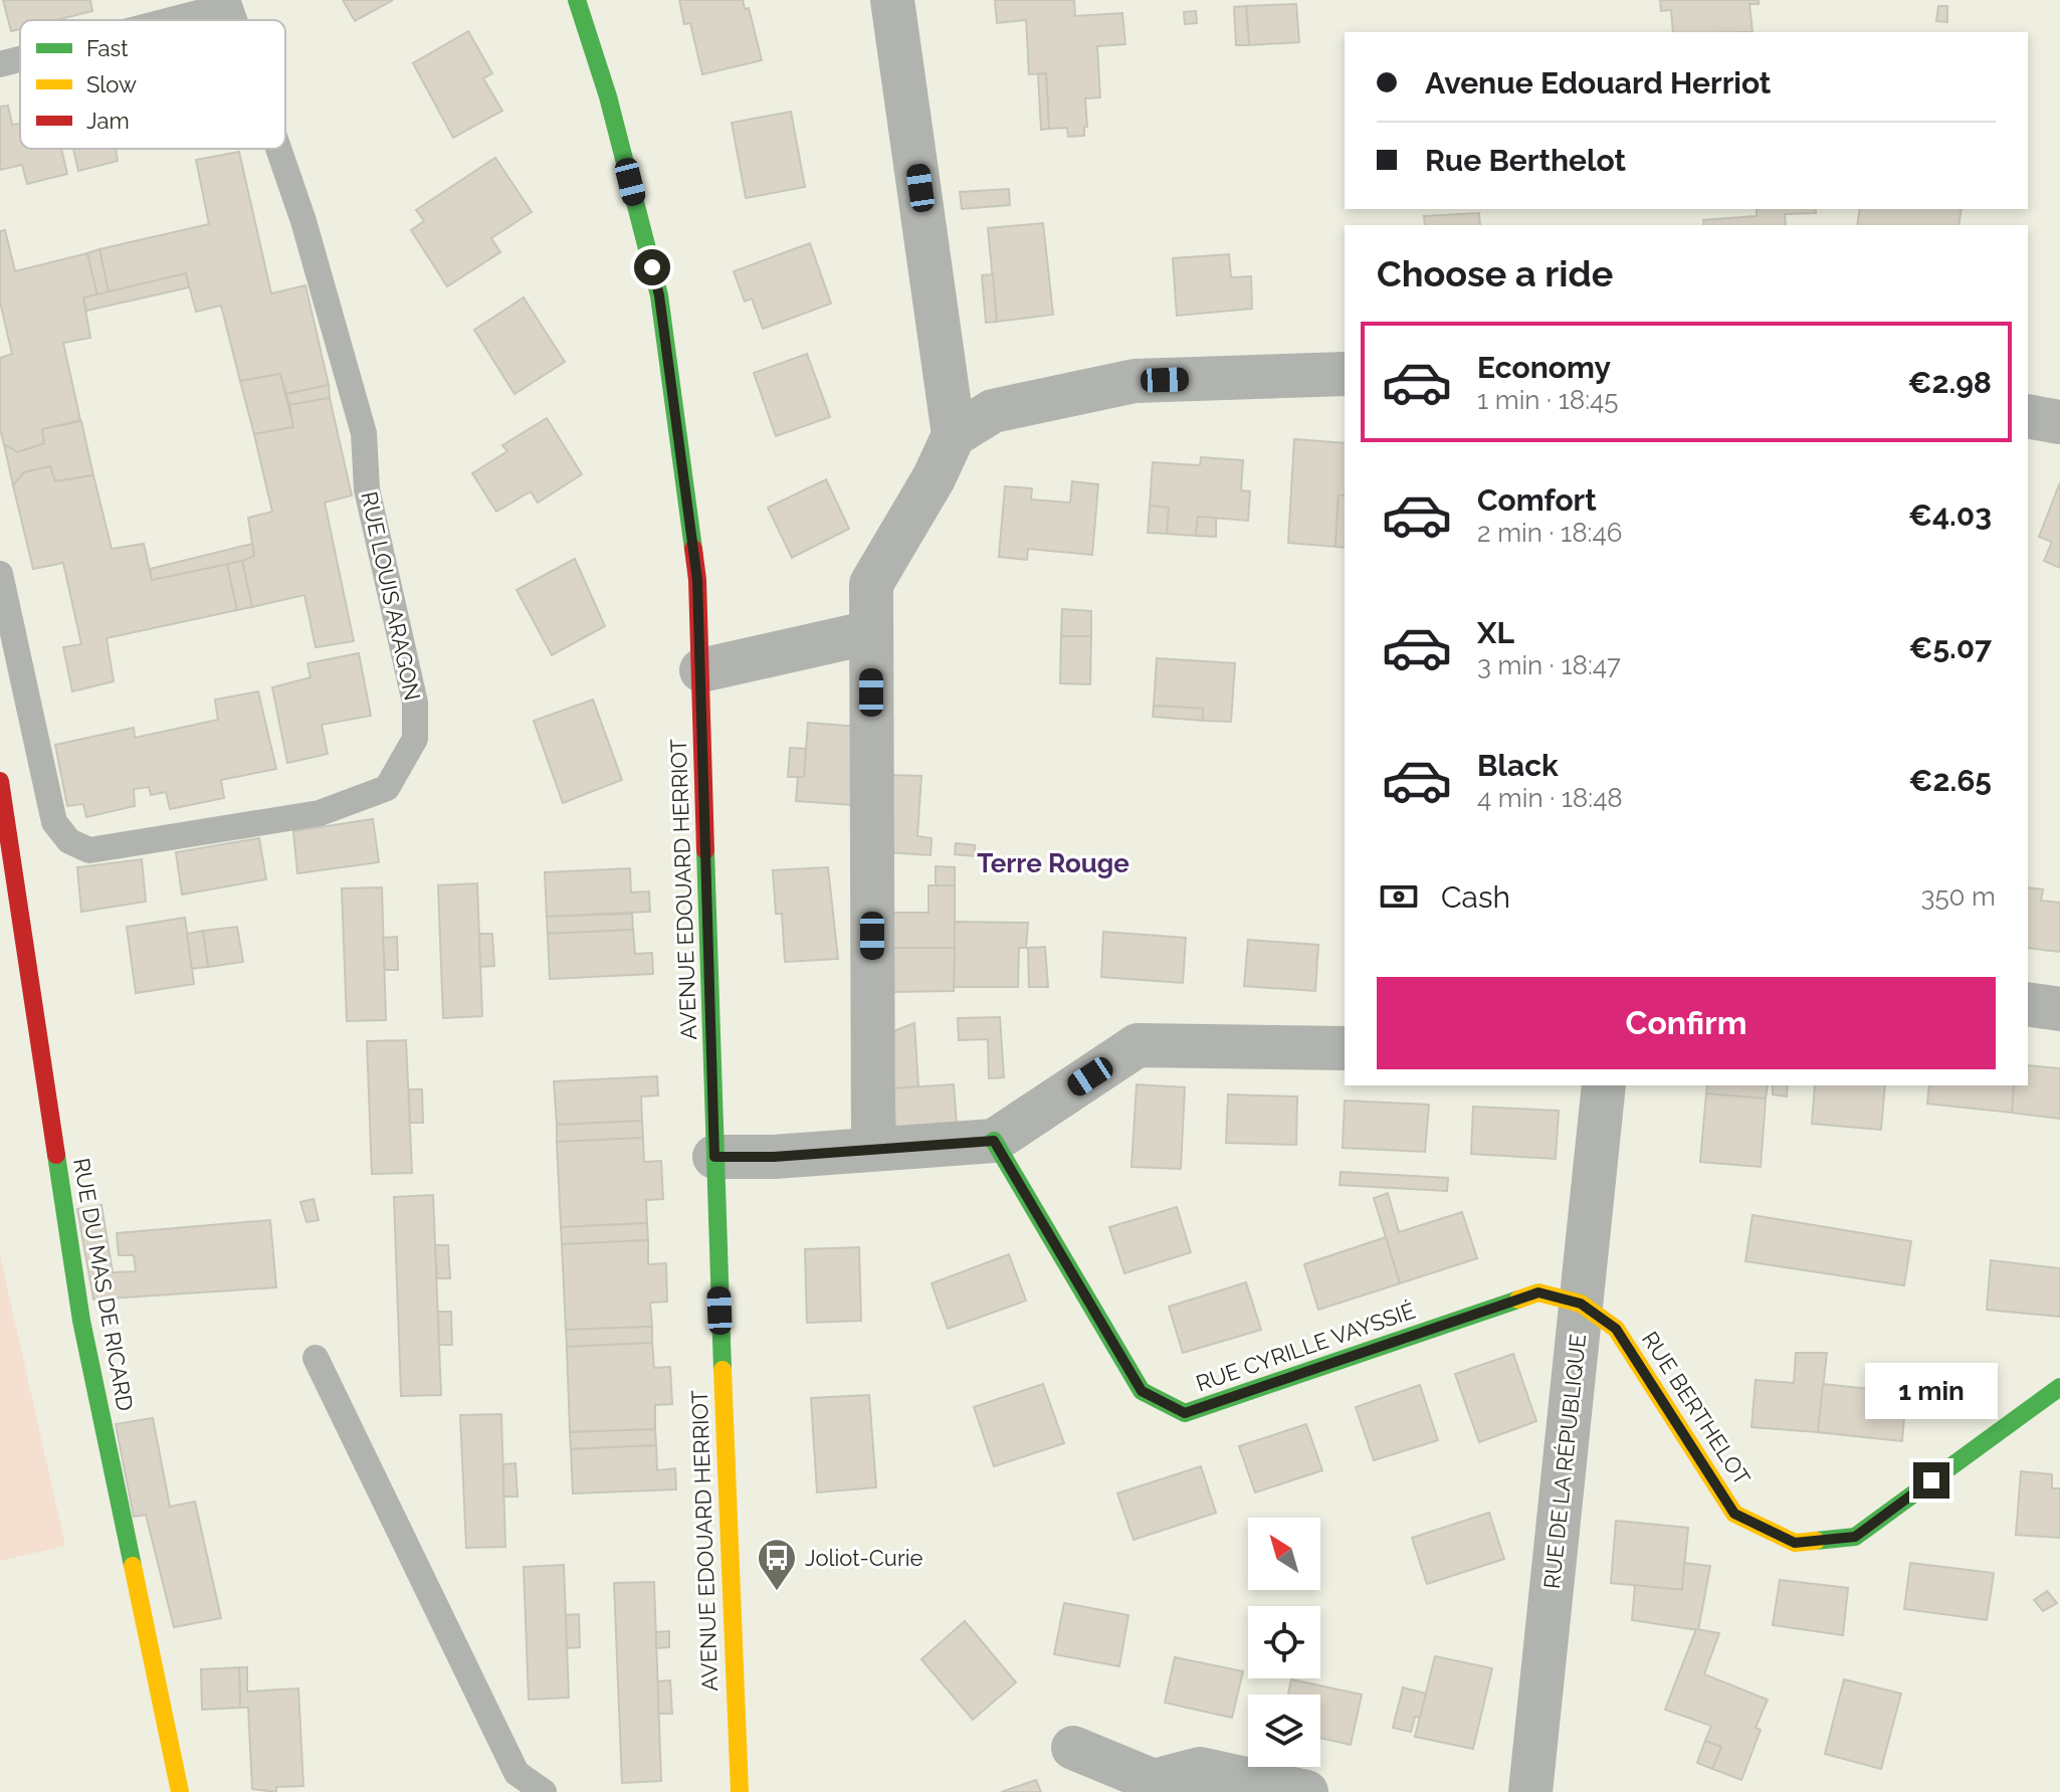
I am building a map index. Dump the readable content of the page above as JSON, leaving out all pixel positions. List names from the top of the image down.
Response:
{
  "streets": {
    "street": [
      "AVENUE EDOUARD HERRIOT",
      "RUE DU MAS DE RICARD",
      "RUE CYRILLE VAYSSIÉ",
      "RUE BERTHELOT",
      "RUE DE LA RÉPUBLIQUE"
    ],
    "lane": ["RUE LOUIS ARAGON"]
  },
  "crossings": [
    ["RUE CYRILLE VAYSSIÉ", "RUE BERTHELOT"],
    ["RUE CYRILLE VAYSSIÉ", "RUE DE LA RÉPUBLIQUE"],
    ["RUE BERTHELOT", "RUE DE LA RÉPUBLIQUE"]
  ],
  "districts": ["Terre Rouge"],
  "places": {
    "bus stop": ["Joliot-Curie"]
  },
  "legend": ["Fast", "Slow", "Jam"],
  "north": "top left",
  "page": {
    "banner": ["Avenue Edouard Herriot", "Rue Berthelot"],
    "heading": "Choose a ride",
    "list": [
      {
        "name": "Economy",
        "note": "1 min · 18:45",
        "value": "€2.98"
      },
      {
        "name": "Comfort",
        "note": "2 min · 18:46",
        "value": "€4.03"
      },
      {
        "name": "XL",
        "note": "3 min · 18:47",
        "value": "€5.07"
      },
      {
        "name": "Black",
        "note": "4 min · 18:48",
        "value": "€2.65"
      }
    ],
    "pay": ["Cash", "350 m"],
    "buttons": "Confirm",
    "bubble": "1 min"
  }
}
